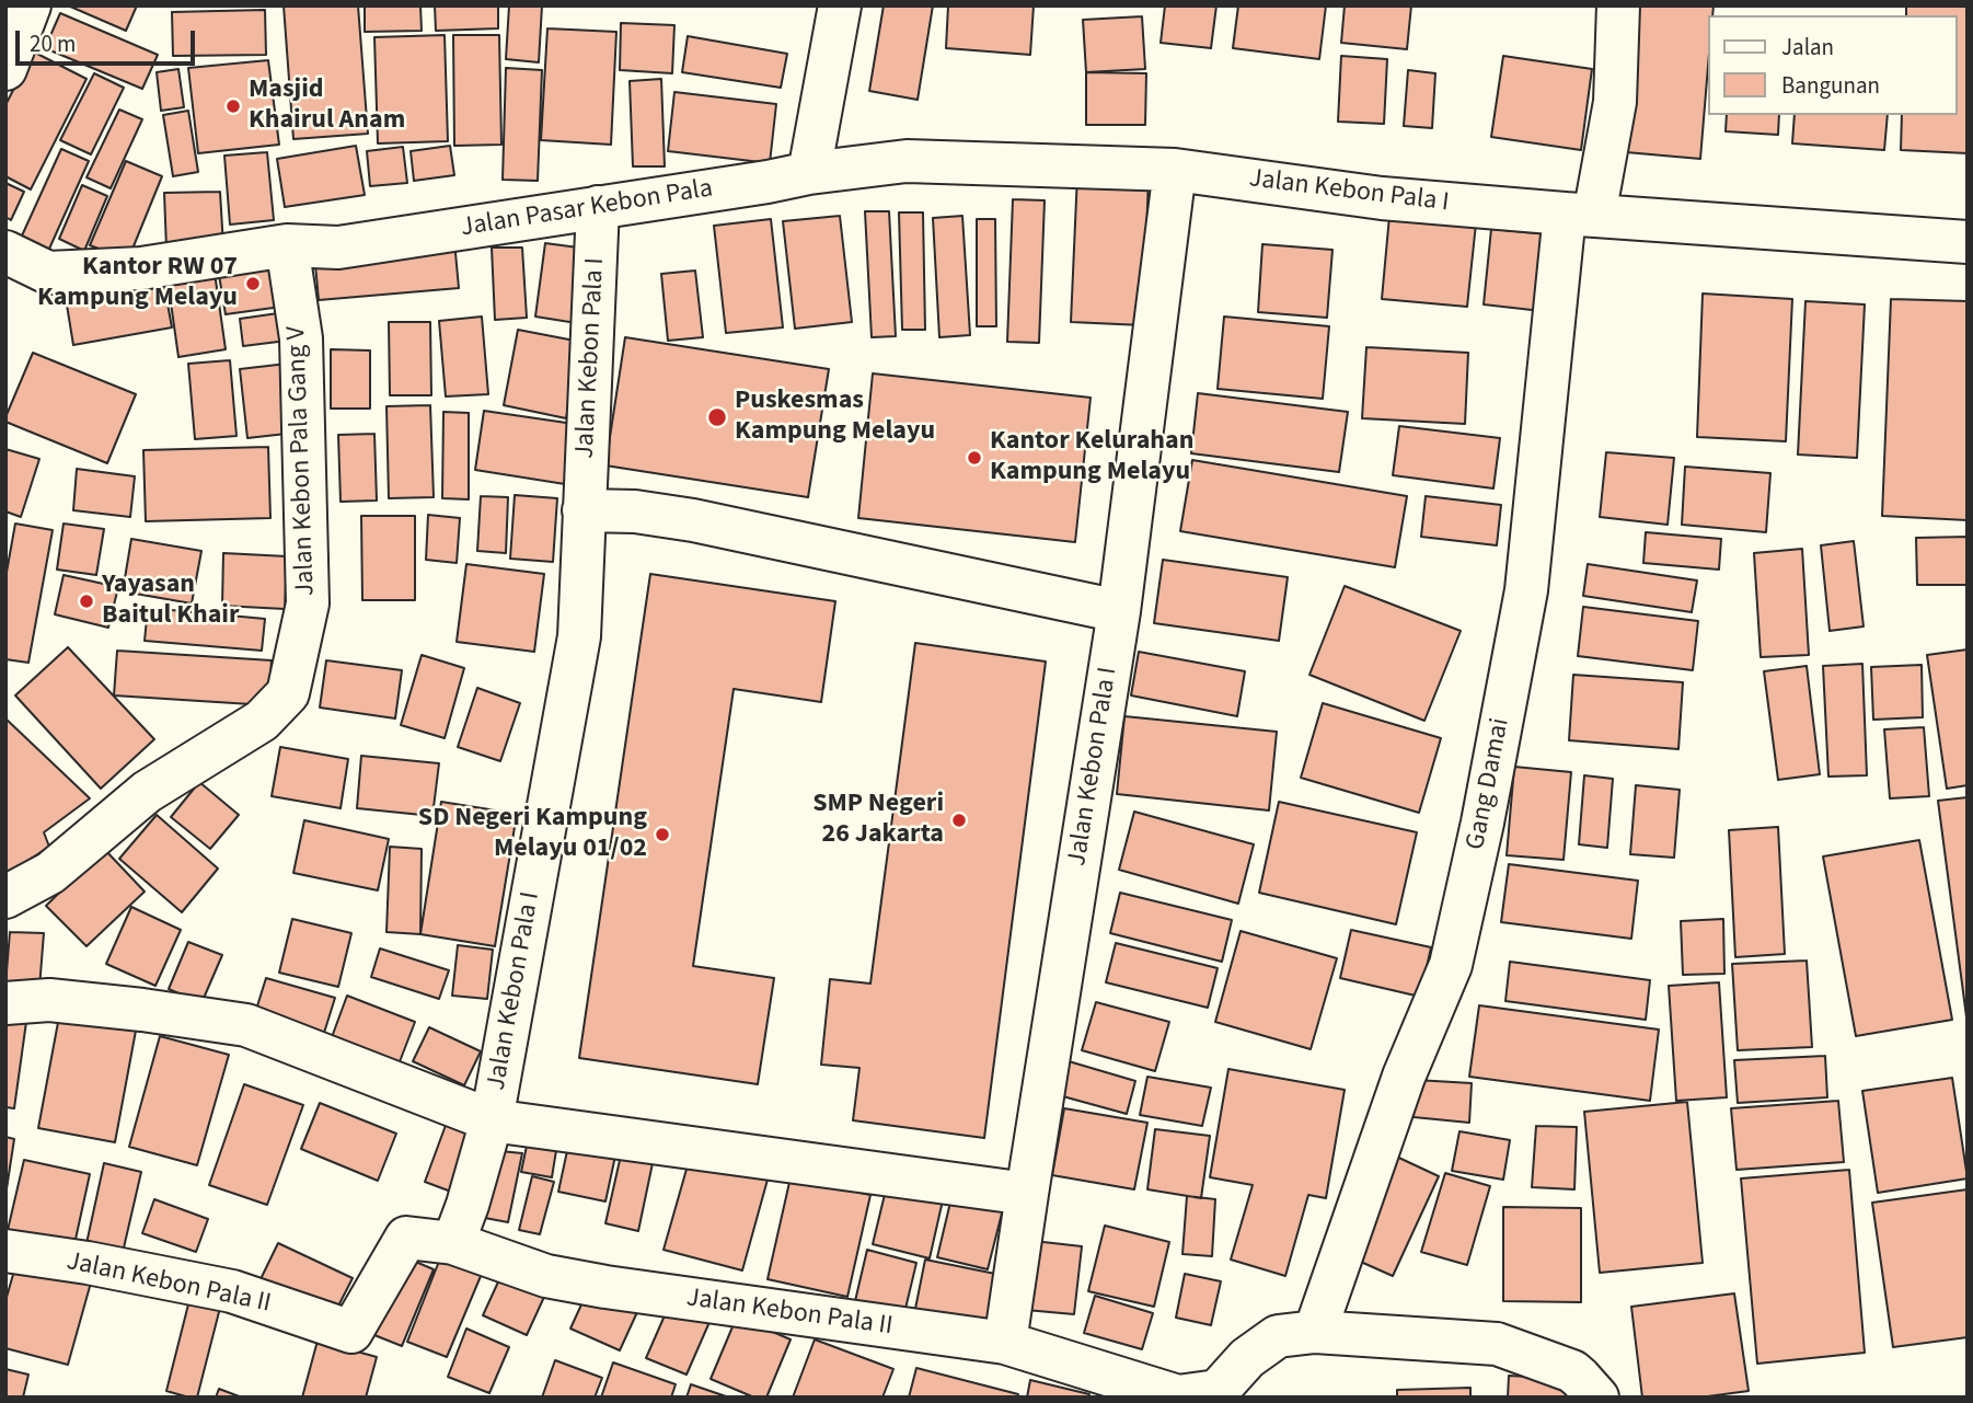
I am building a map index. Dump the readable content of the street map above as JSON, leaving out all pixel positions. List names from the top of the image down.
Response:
{
  "streets": {
    "street": [
      "Jalan Kebon Pala I",
      "Jalan Pasar Kebon Pala",
      "Jalan Kebon Pala Gang V",
      "Gang Damai",
      "Jalan Kebon Pala II"
    ]
  },
  "crossings": [
    ["Jalan Kebon Pala I", "Jalan Pasar Kebon Pala"],
    ["Jalan Kebon Pala I", "Gang Damai"],
    ["Jalan Kebon Pala I", "Jalan Kebon Pala II"],
    ["Jalan Pasar Kebon Pala", "Jalan Kebon Pala Gang V"],
    ["Gang Damai", "Jalan Kebon Pala II"]
  ],
  "places": [
    "Masjid Khairul Anam",
    "Kantor RW 07 Kampung Melayu",
    "Puskesmas Kampung Melayu",
    "Kantor Kelurahan Kampung Melayu",
    "Yayasan Baitul Khair",
    "SMP Negeri 26 Jakarta",
    "SD Negeri Kampung Melayu 01/02"
  ],
  "legend": ["Jalan", "Bangunan"],
  "scale_bar": "20 m"
}
